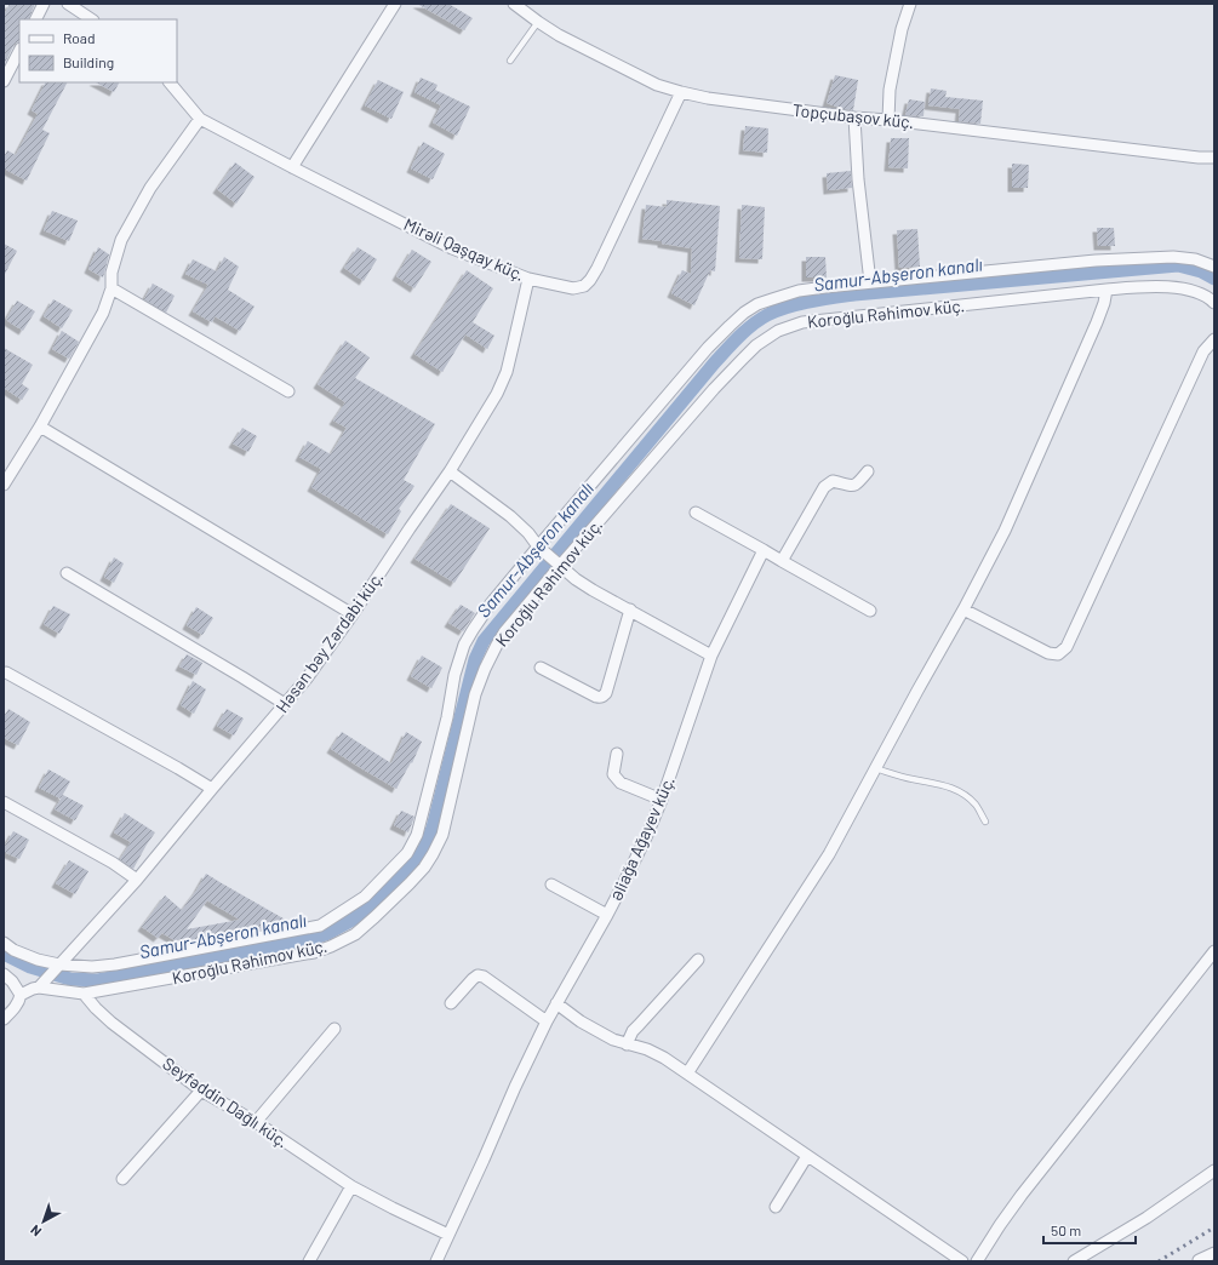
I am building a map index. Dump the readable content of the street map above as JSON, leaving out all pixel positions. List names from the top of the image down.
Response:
{
  "streets": {
    "street": [
      "Topçubaşov küç.",
      "Mirəli Qaşqay küç.",
      "Koroğlu Rəhimov küç.",
      "Həsən bəy Zərdabi küç.",
      "Əliağa Ağayev küç.",
      "Seyfəddin Dağlı küç."
    ]
  },
  "crossings": [
    ["Topçubaşov küç.", "Mirəli Qaşqay küç."],
    ["Mirəli Qaşqay küç.", "Həsən bəy Zərdabi küç."],
    ["Koroğlu Rəhimov küç.", "Həsən bəy Zərdabi küç."],
    ["Koroğlu Rəhimov küç.", "Seyfəddin Dağlı küç."],
    ["Əliağa Ağayev küç.", "Seyfəddin Dağlı küç."]
  ],
  "water": ["Samur-Abşeron kanalı"],
  "legend": ["Road", "Building"],
  "scale_bar": "50 m",
  "north": "bottom left"
}
